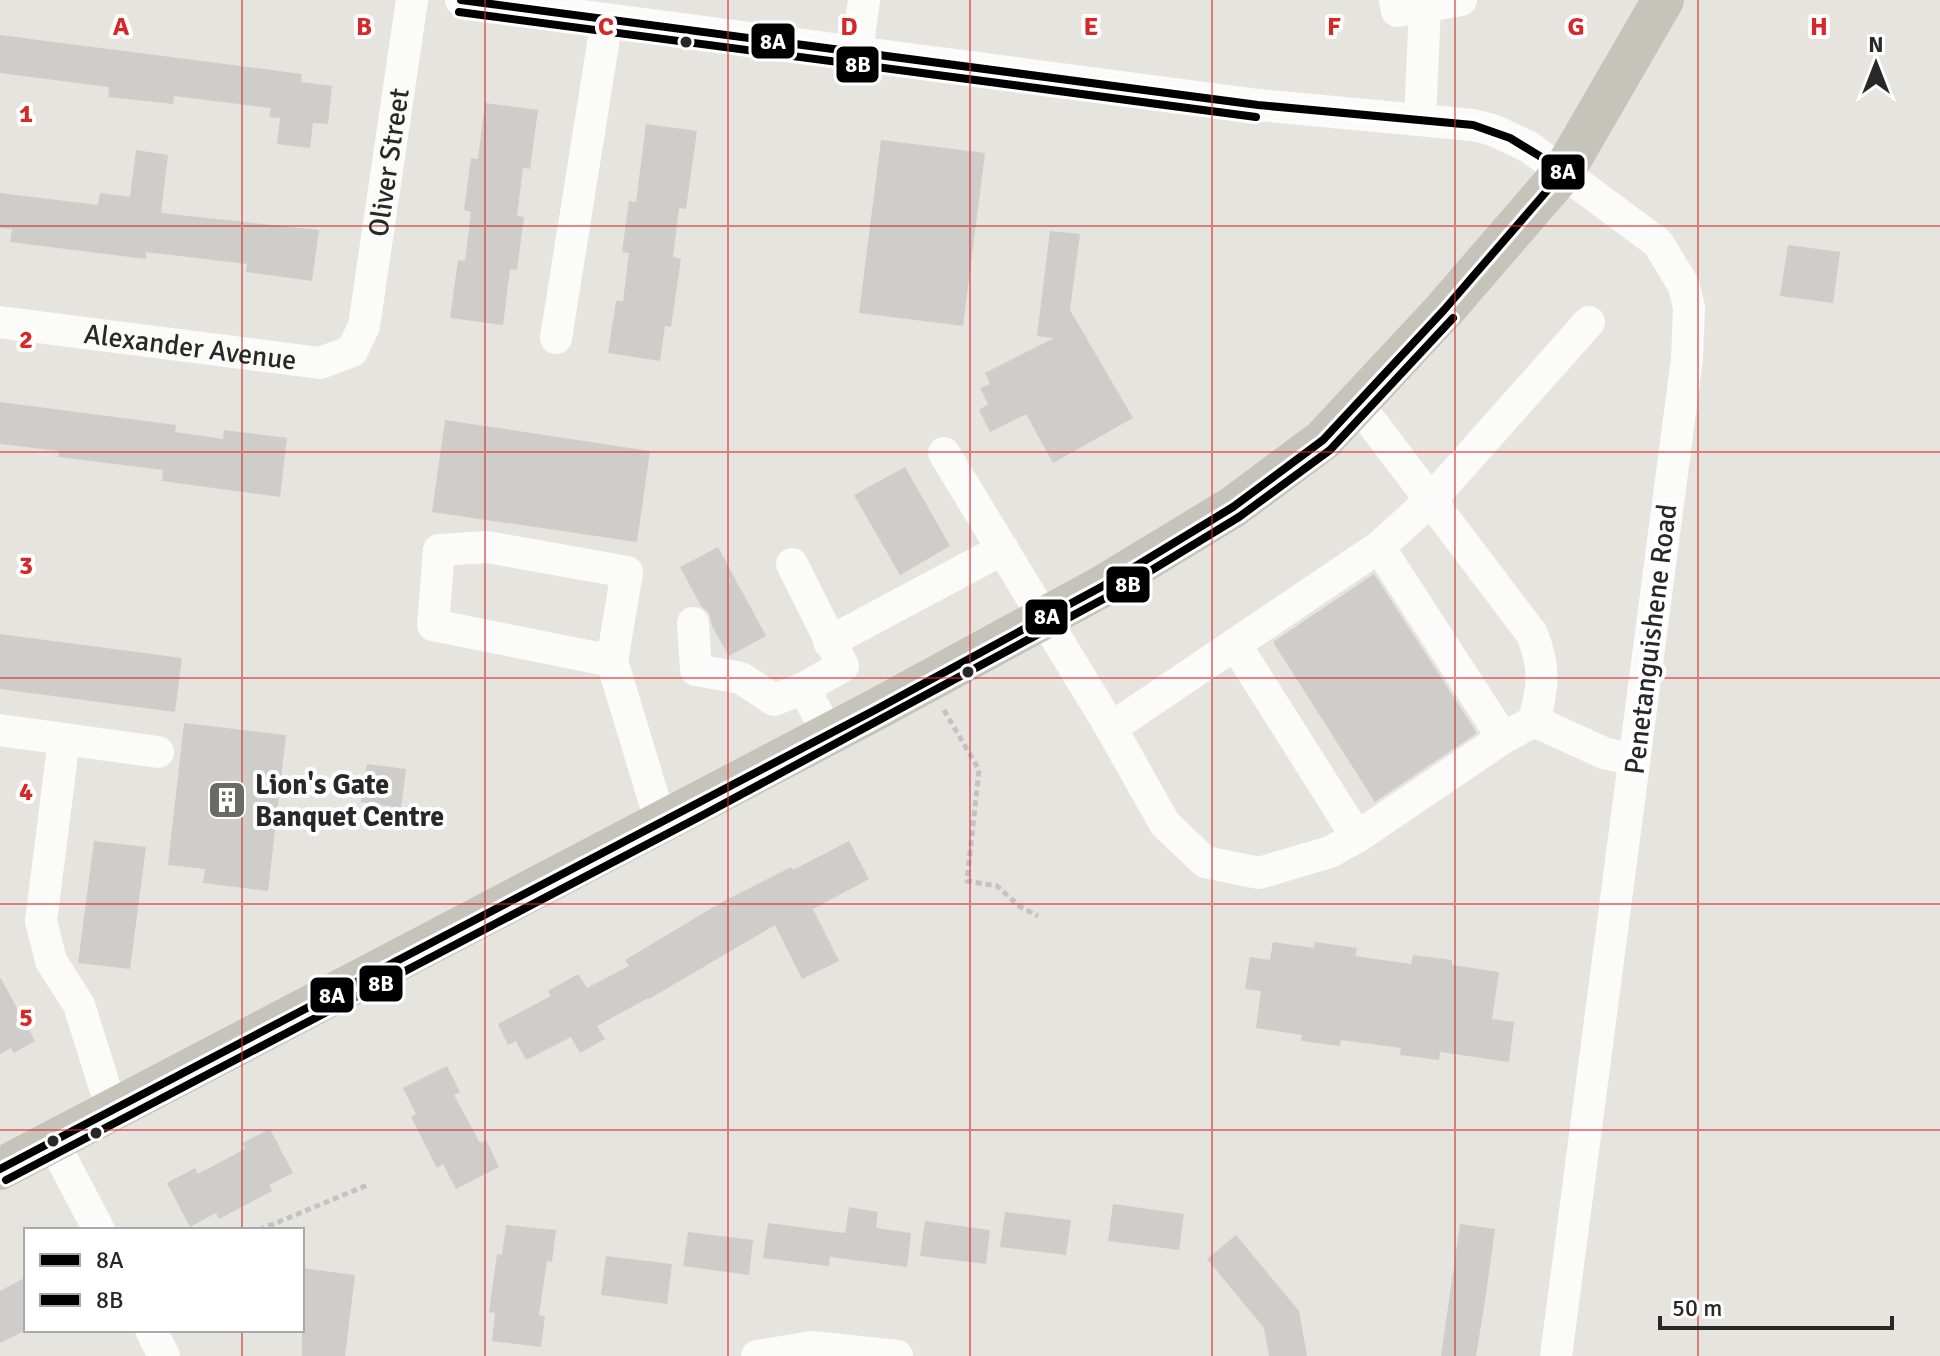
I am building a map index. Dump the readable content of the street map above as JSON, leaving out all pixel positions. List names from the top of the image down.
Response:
{
  "streets": {
    "street": ["Oliver Street", "Alexander Avenue", "Penetanguishene Road"]
  },
  "crossings": [
    ["Oliver Street", "Alexander Avenue"]
  ],
  "places": {
    "building": ["Lion's Gate Banquet Centre"]
  },
  "lines": ["transit line 8A", "transit line 8B"],
  "legend": ["8A", "8B"],
  "scale_bar": "50 m",
  "north": "top",
  "grid": {
    "columns": [
      "A",
      "B",
      "C",
      "D",
      "E",
      "F",
      "G",
      "H"
    ],
    "rows": [
      "1",
      "2",
      "3",
      "4",
      "5"
    ]
  }
}
